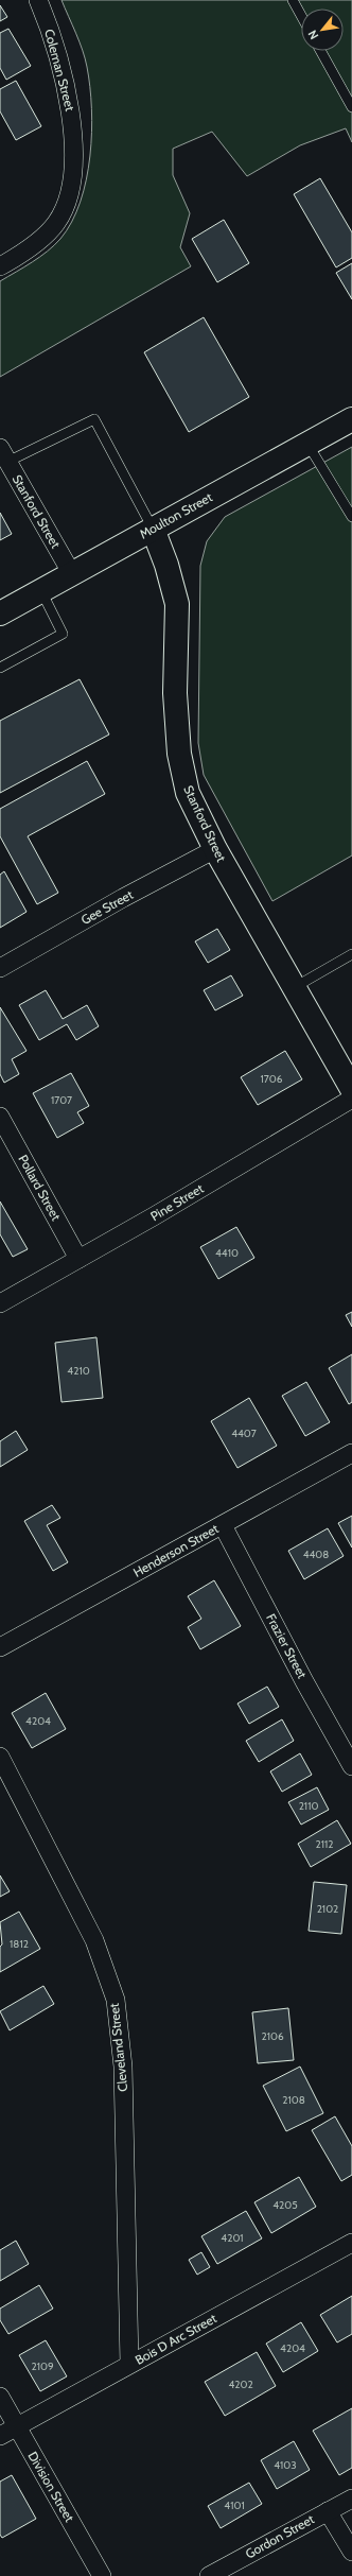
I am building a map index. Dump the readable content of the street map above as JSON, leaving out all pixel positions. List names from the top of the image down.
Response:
{
  "streets": {
    "street": [
      "Coleman Street",
      "Stanford Street",
      "Moulton Street",
      "Gee Street",
      "Pollard Street",
      "Pine Street",
      "Henderson Street",
      "Frazier Street",
      "Cleveland Street",
      "Bois D Arc Street",
      "Division Street",
      "Gordon Street"
    ]
  },
  "crossings": [
    ["Stanford Street", "Moulton Street"],
    ["Stanford Street", "Gee Street"],
    ["Pollard Street", "Pine Street"],
    ["Henderson Street", "Frazier Street"],
    ["Cleveland Street", "Bois D Arc Street"],
    ["Bois D Arc Street", "Division Street"]
  ],
  "house_numbers": [
    "1706",
    "1707",
    "4410",
    "4210",
    "4407",
    "4408",
    "4204",
    "2110",
    "2112",
    "2102",
    "1812",
    "2106",
    "2108",
    "4205",
    "4201",
    "4204",
    "2109",
    "4202",
    "4103",
    "4101"
  ],
  "north": "bottom left"
}
